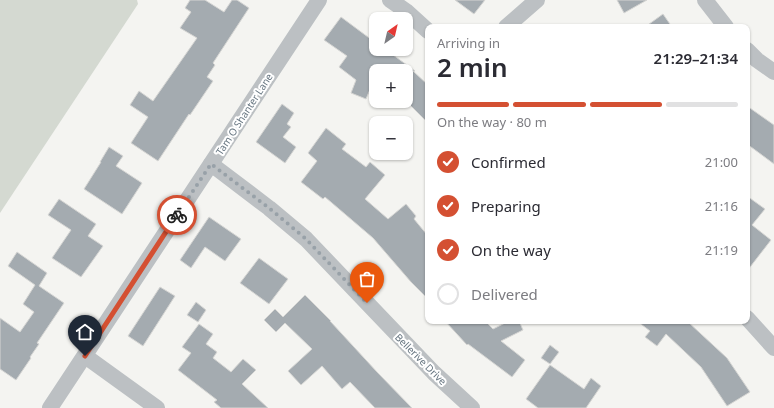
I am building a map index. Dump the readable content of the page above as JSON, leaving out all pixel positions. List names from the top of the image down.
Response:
{
  "streets": {
    "street": ["Tam O Shanter Lane", "Bellerive Drive"]
  },
  "crossings": [
    ["Tam O Shanter Lane", "Bellerive Drive"]
  ],
  "north": "top right",
  "page": {
    "map_buttons": ["+", "−"],
    "heading": ["2 min", "Arriving in", "21:29–21:34"],
    "bar": "On the way · 80 m",
    "list": [
      ["Confirmed", "21:00"],
      ["Preparing", "21:16"],
      ["On the way", "21:19"],
      "Delivered"
    ]
  }
}
